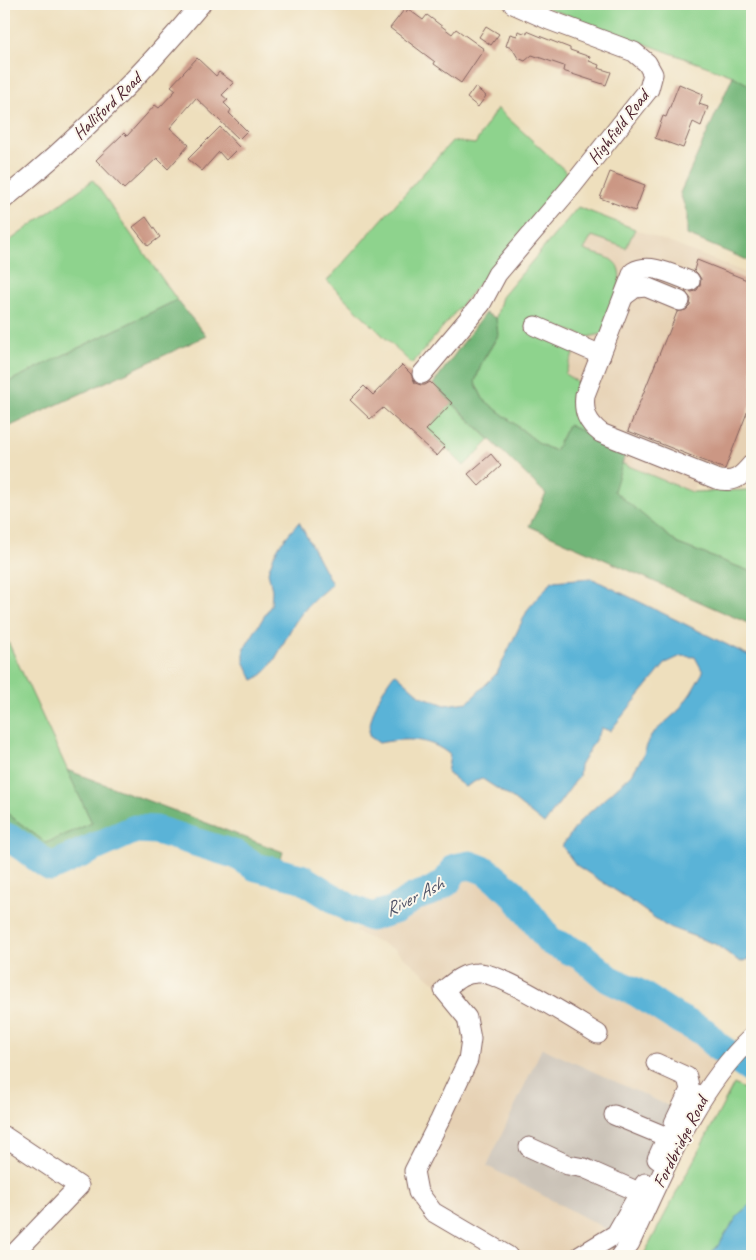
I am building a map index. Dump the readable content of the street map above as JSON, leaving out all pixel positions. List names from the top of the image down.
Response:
{
  "streets": {
    "street": ["Halliford Road", "Highfield Road", "Fordbridge Road"]
  },
  "water": ["River Ash"]
}
